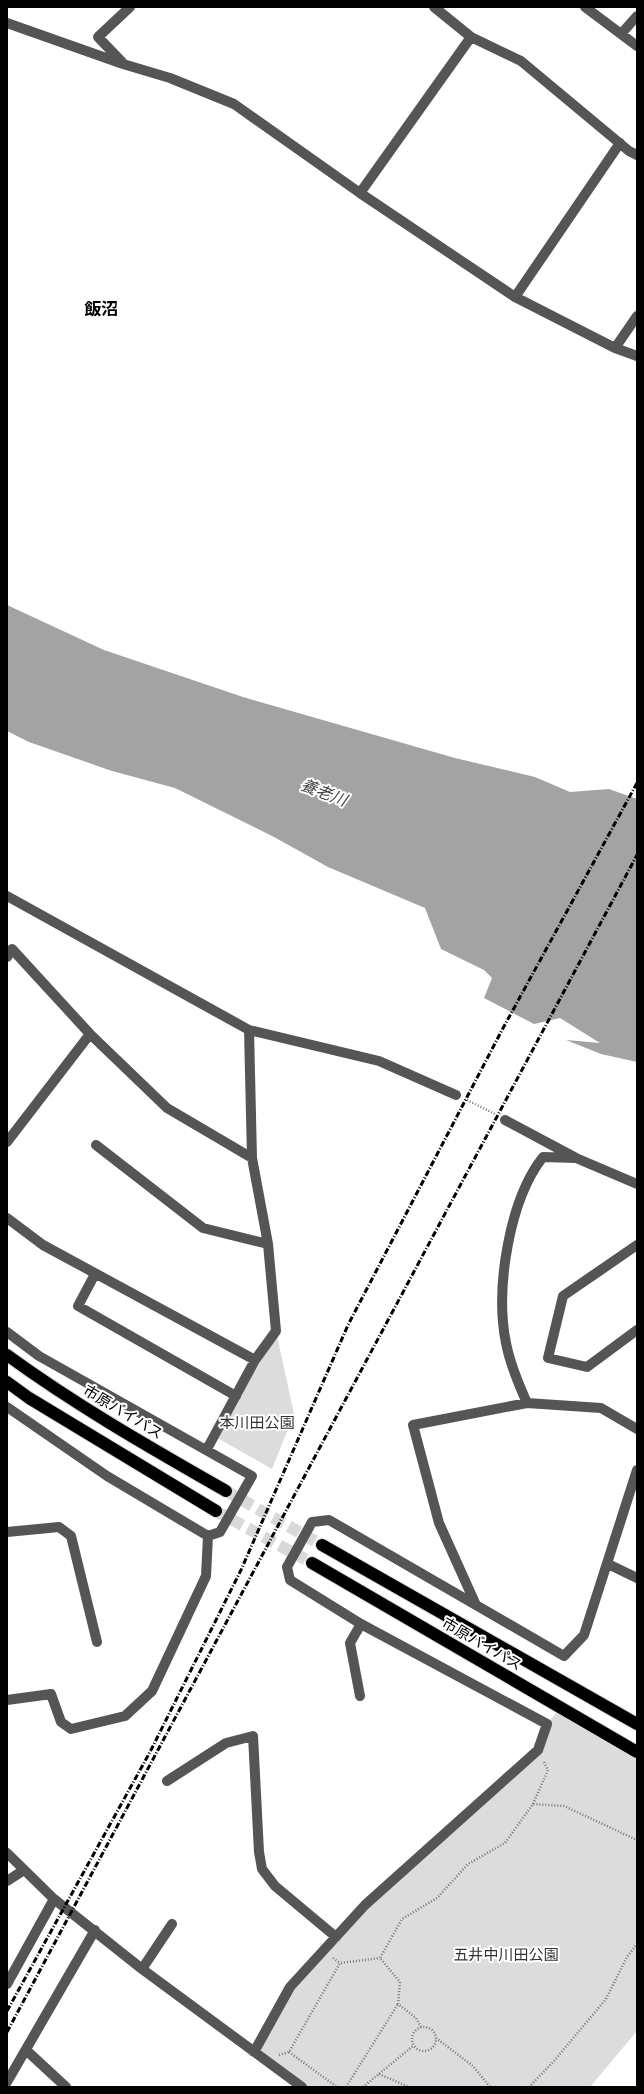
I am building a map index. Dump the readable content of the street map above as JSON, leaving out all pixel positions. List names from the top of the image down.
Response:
{
  "streets": {
    "highway": ["市原バイパス"]
  },
  "districts": ["飯沼"],
  "water": ["養老川"],
  "parks": ["本川田公園", "五井中川田公園"]
}
